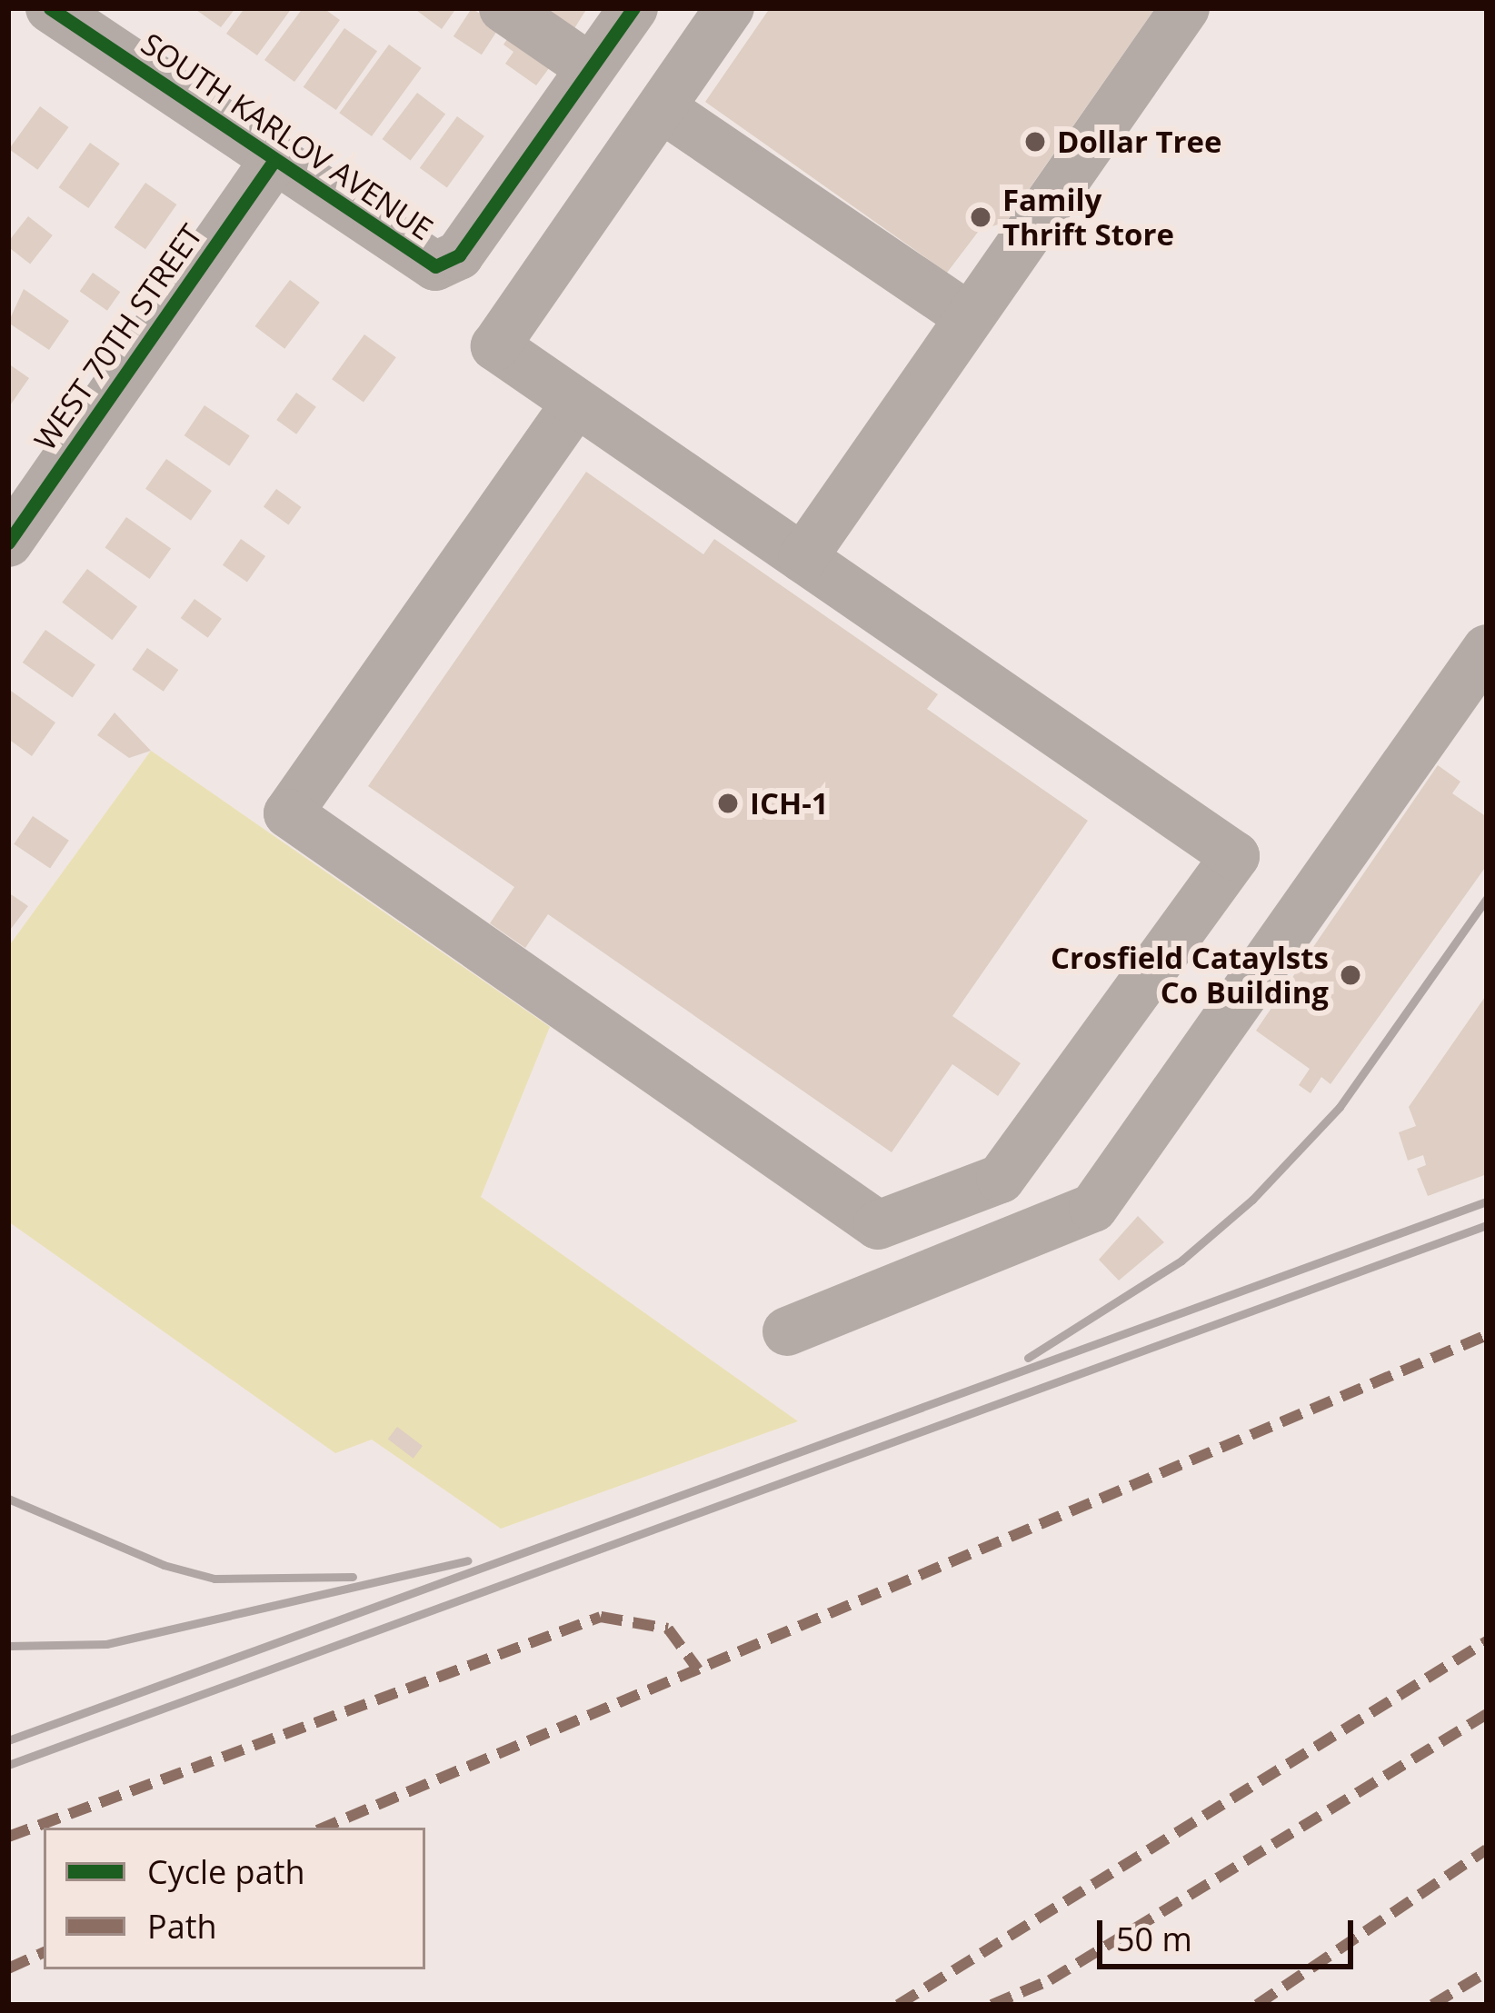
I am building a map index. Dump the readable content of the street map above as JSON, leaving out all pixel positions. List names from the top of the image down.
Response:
{
  "streets": {
    "street": ["SOUTH KARLOV AVENUE", "WEST 70TH STREET"]
  },
  "crossings": [
    ["SOUTH KARLOV AVENUE", "WEST 70TH STREET"]
  ],
  "places": [
    "Dollar Tree",
    "Family Thrift Store",
    "ICH-1",
    "Crosfield Cataylsts Co Building"
  ],
  "legend": ["Cycle path", "Path"],
  "scale_bar": "50 m"
}
